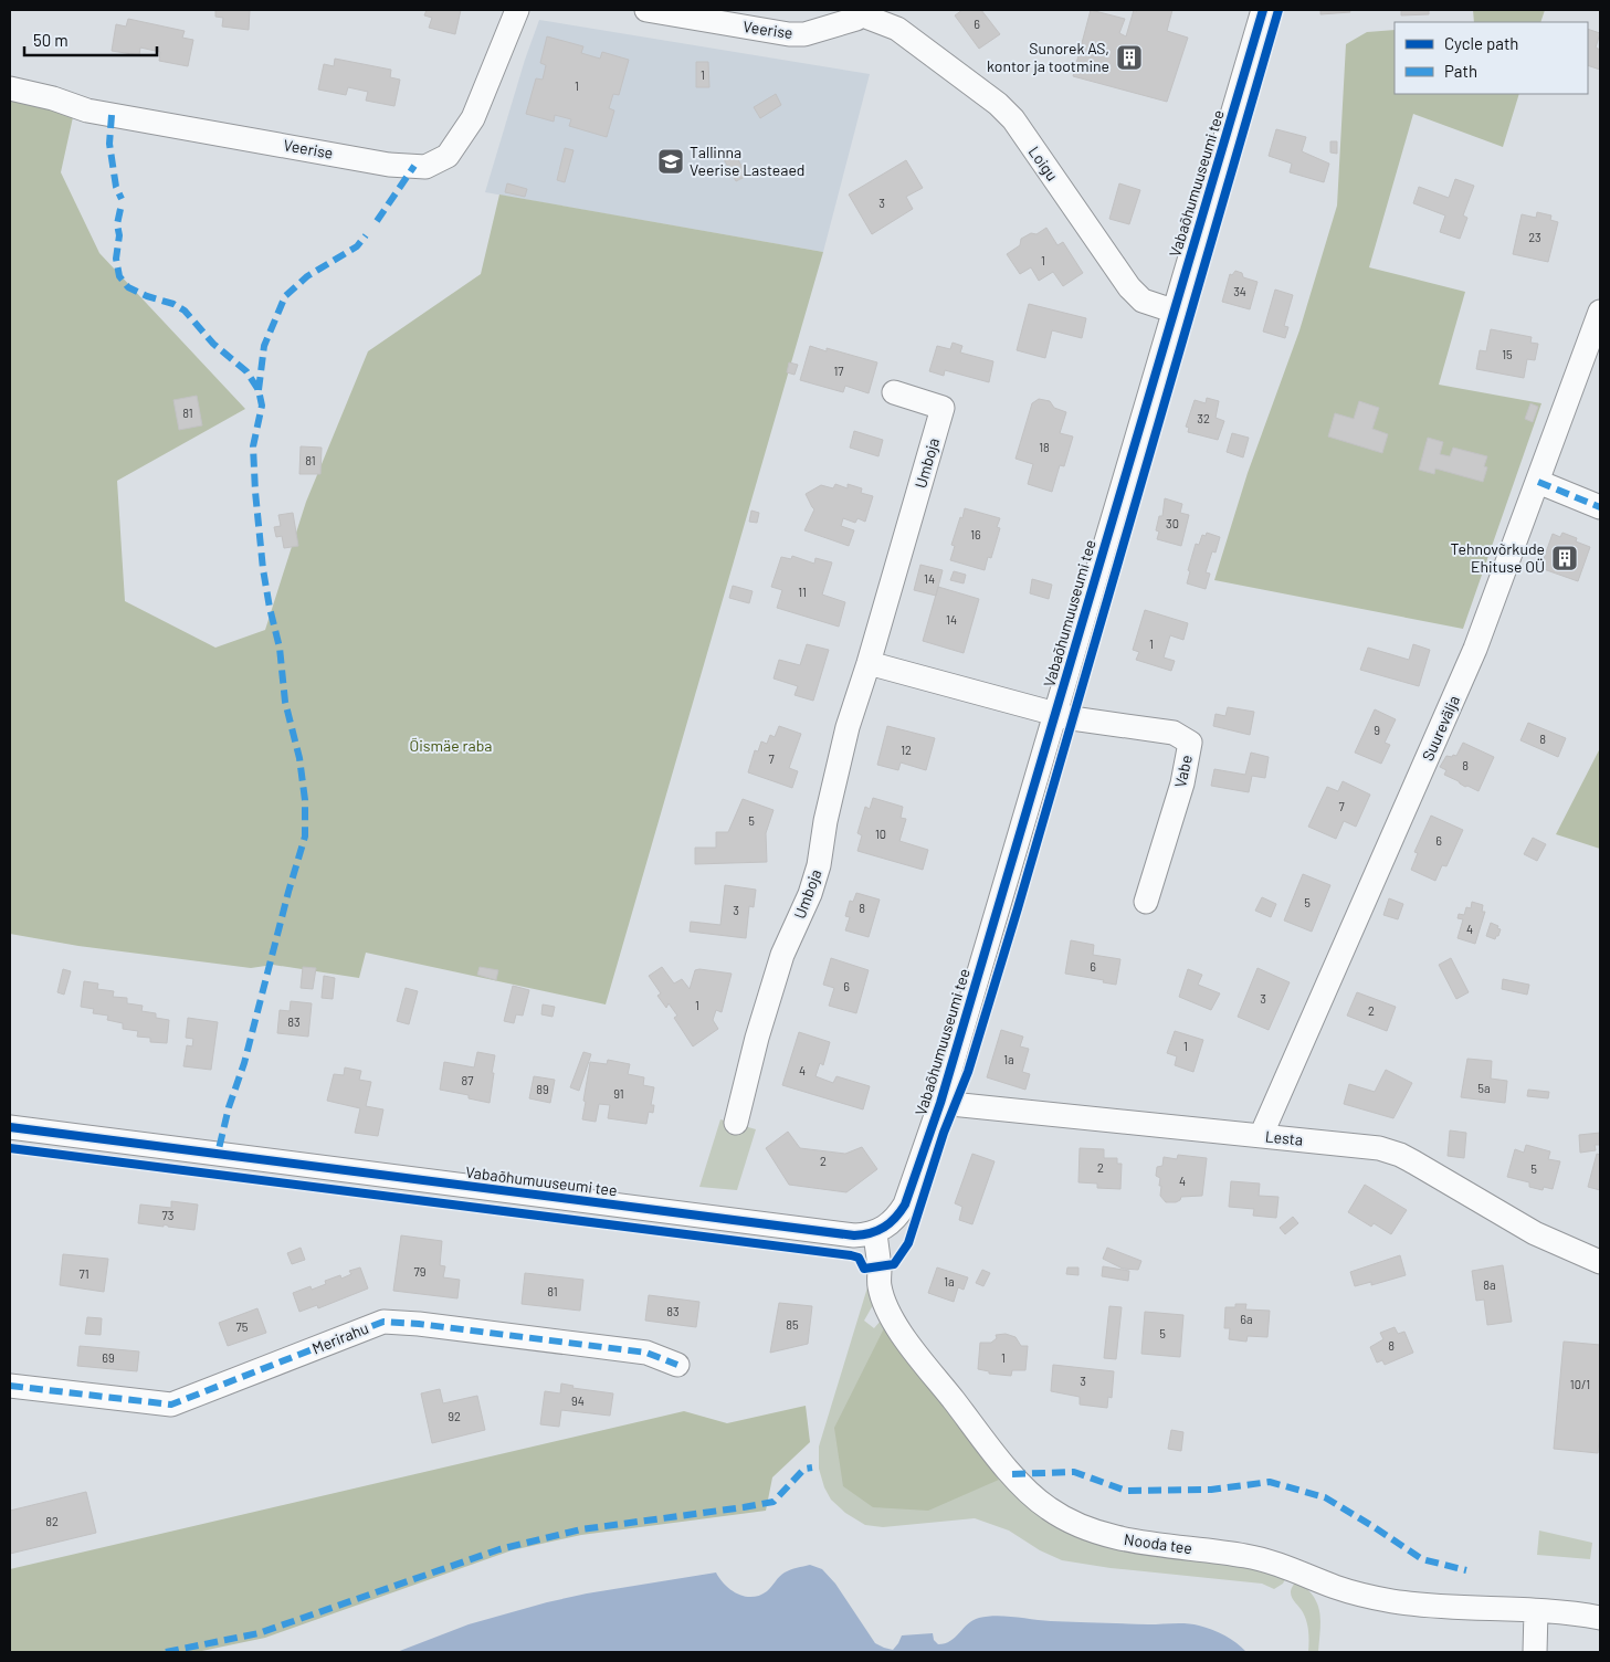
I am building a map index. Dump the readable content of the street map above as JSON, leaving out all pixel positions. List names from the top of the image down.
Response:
{
  "streets": {
    "street": [
      "Veerise",
      "Loigu",
      "Vabaõhumuuseumi tee",
      "Umboja",
      "Suurevälja",
      "Vabe",
      "Lesta",
      "Merirahu",
      "Nooda tee"
    ]
  },
  "crossings": [
    ["Veerise", "Loigu"],
    ["Loigu", "Vabaõhumuuseumi tee"],
    ["Vabaõhumuuseumi tee", "Vabe"],
    ["Vabaõhumuuseumi tee", "Lesta"],
    ["Vabaõhumuuseumi tee", "Nooda tee"],
    ["Suurevälja", "Lesta"]
  ],
  "parks": ["Õismäe raba"],
  "places": {
    "building": ["Sunorek AS, kontor ja tootmine", "Tehnovõrkude Ehituse OÜ"],
    "school or university": ["Tallinna Veerise Lasteaed"]
  },
  "house_numbers": [
    "6",
    "1",
    "1",
    "3",
    "23",
    "1",
    "34",
    "15",
    "17",
    "81",
    "32",
    "18",
    "81",
    "30",
    "16",
    "14",
    "11",
    "14",
    "1",
    "9",
    "8",
    "12",
    "7",
    "8",
    "7",
    "5",
    "10",
    "6",
    "5",
    "8",
    "3",
    "4",
    "6",
    "6",
    "3",
    "1",
    "2",
    "83",
    "1",
    "1a",
    "4",
    "87",
    "5a",
    "89",
    "91",
    "2",
    "2",
    "5",
    "4",
    "73",
    "79",
    "71",
    "1a",
    "8a",
    "81",
    "83",
    "6a",
    "85",
    "75",
    "5",
    "8",
    "69",
    "1",
    "3",
    "10/1",
    "94",
    "92",
    "82"
  ],
  "legend": ["Cycle path", "Path"],
  "scale_bar": "50 m"
}
